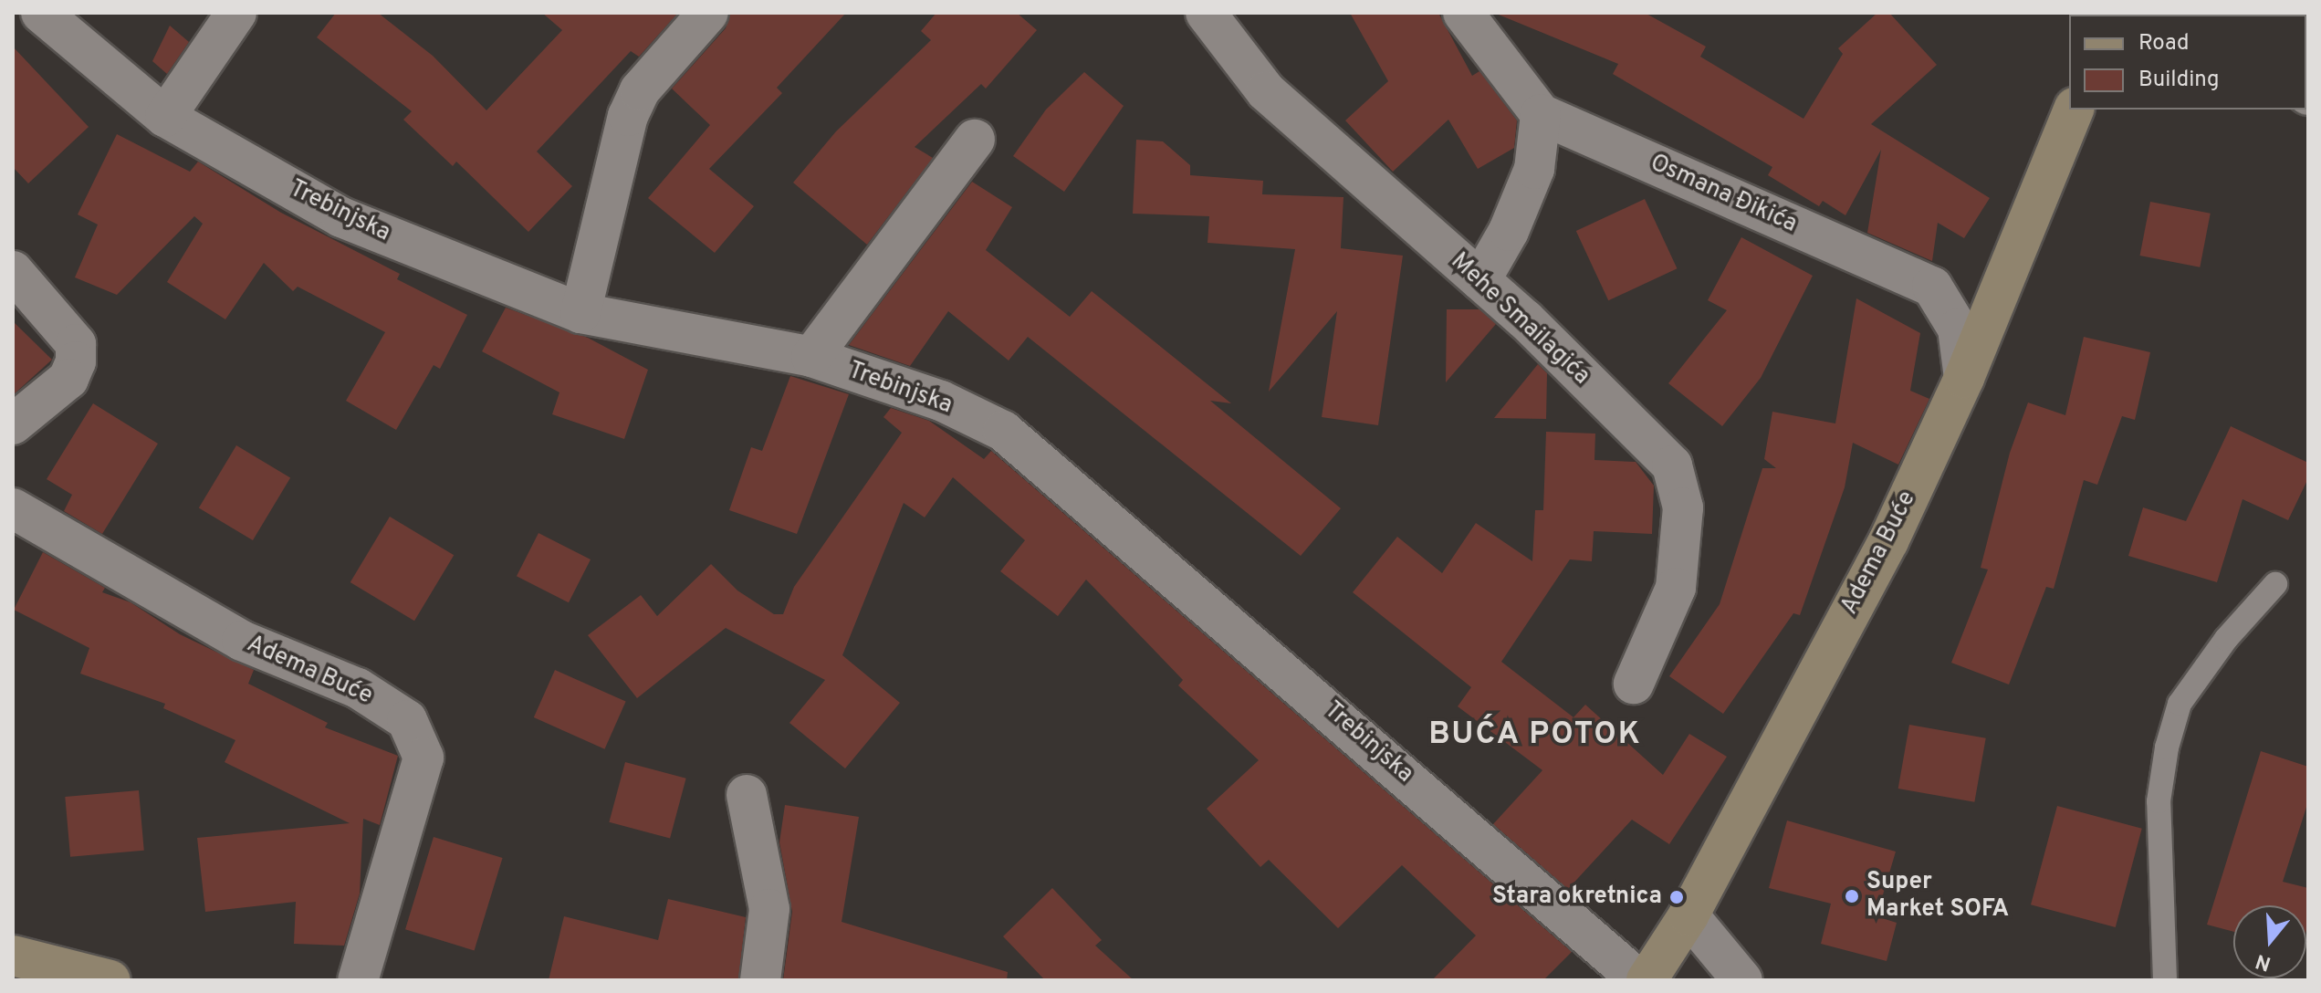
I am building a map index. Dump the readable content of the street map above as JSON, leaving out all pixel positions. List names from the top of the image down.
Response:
{
  "streets": {
    "street": [
      "Osmana Đikića",
      "Trebinjska",
      "Mehe Smailagića",
      "Adema Buće"
    ]
  },
  "crossings": [
    ["Osmana Đikića", "Adema Buće"]
  ],
  "districts": ["BUĆA POTOK"],
  "places": ["Super Market SOFA", "Stara okretnica"],
  "legend": ["Road", "Building"],
  "north": "bottom"
}
